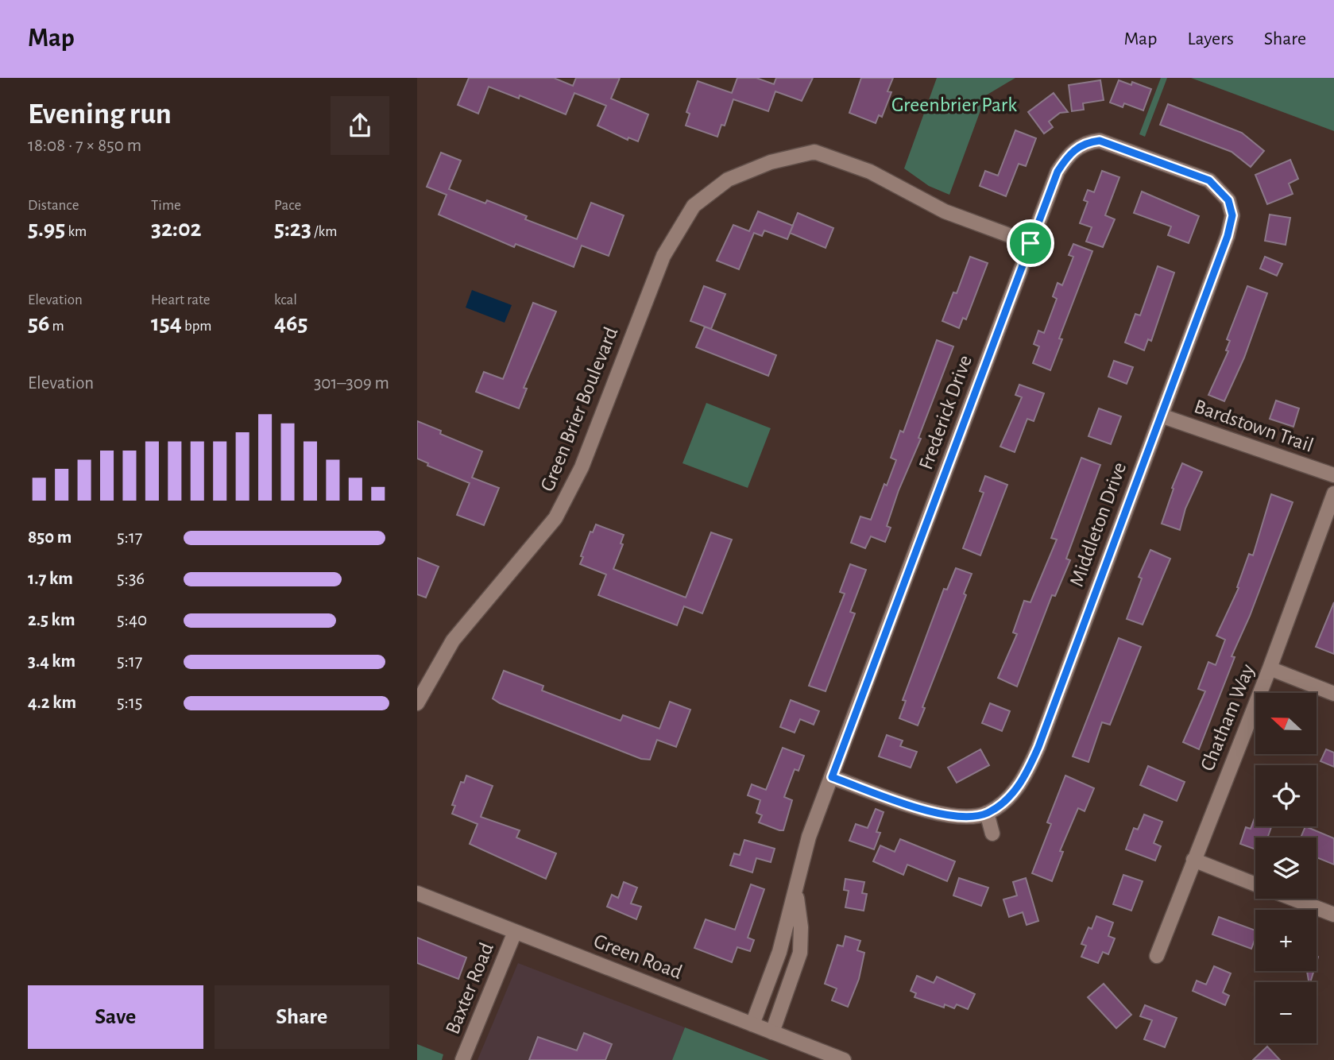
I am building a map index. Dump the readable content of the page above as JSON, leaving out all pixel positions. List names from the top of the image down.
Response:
{
  "streets": {
    "street": [
      "Green Brier Boulevard",
      "Frederick Drive",
      "Bardstown Trail",
      "Middleton Drive",
      "Chatham Way",
      "Green Road",
      "Baxter Road"
    ]
  },
  "crossings": [
    ["Green Brier Boulevard", "Frederick Drive"],
    ["Frederick Drive", "Middleton Drive"],
    ["Frederick Drive", "Green Road"],
    ["Bardstown Trail", "Middleton Drive"],
    ["Green Road", "Baxter Road"]
  ],
  "parks": ["Greenbrier Park"],
  "north": "left",
  "page": {
    "header": "Map",
    "nav": ["Map", "Layers", "Share"],
    "heading": ["Evening run", "18:08 · 7 × 850 m"],
    "stats": [
      ["Distance", "5.95 km"],
      ["Time", "32:02"],
      ["Pace", "5:23 /km"],
      ["Elevation", "56 m"],
      ["Heart rate", "154 bpm"],
      ["kcal", "465"]
    ],
    "chart": ["Elevation", "301–309 m"],
    "list": [
      {
        "name": "850 m",
        "note": "5:17"
      },
      {
        "name": "1.7 km",
        "note": "5:36"
      },
      {
        "name": "2.5 km",
        "note": "5:40"
      },
      {
        "name": "3.4 km",
        "note": "5:17"
      },
      {
        "name": "4.2 km",
        "note": "5:15"
      }
    ],
    "map_buttons": ["+", "−"],
    "buttons": ["Save", "Share"]
  }
}
